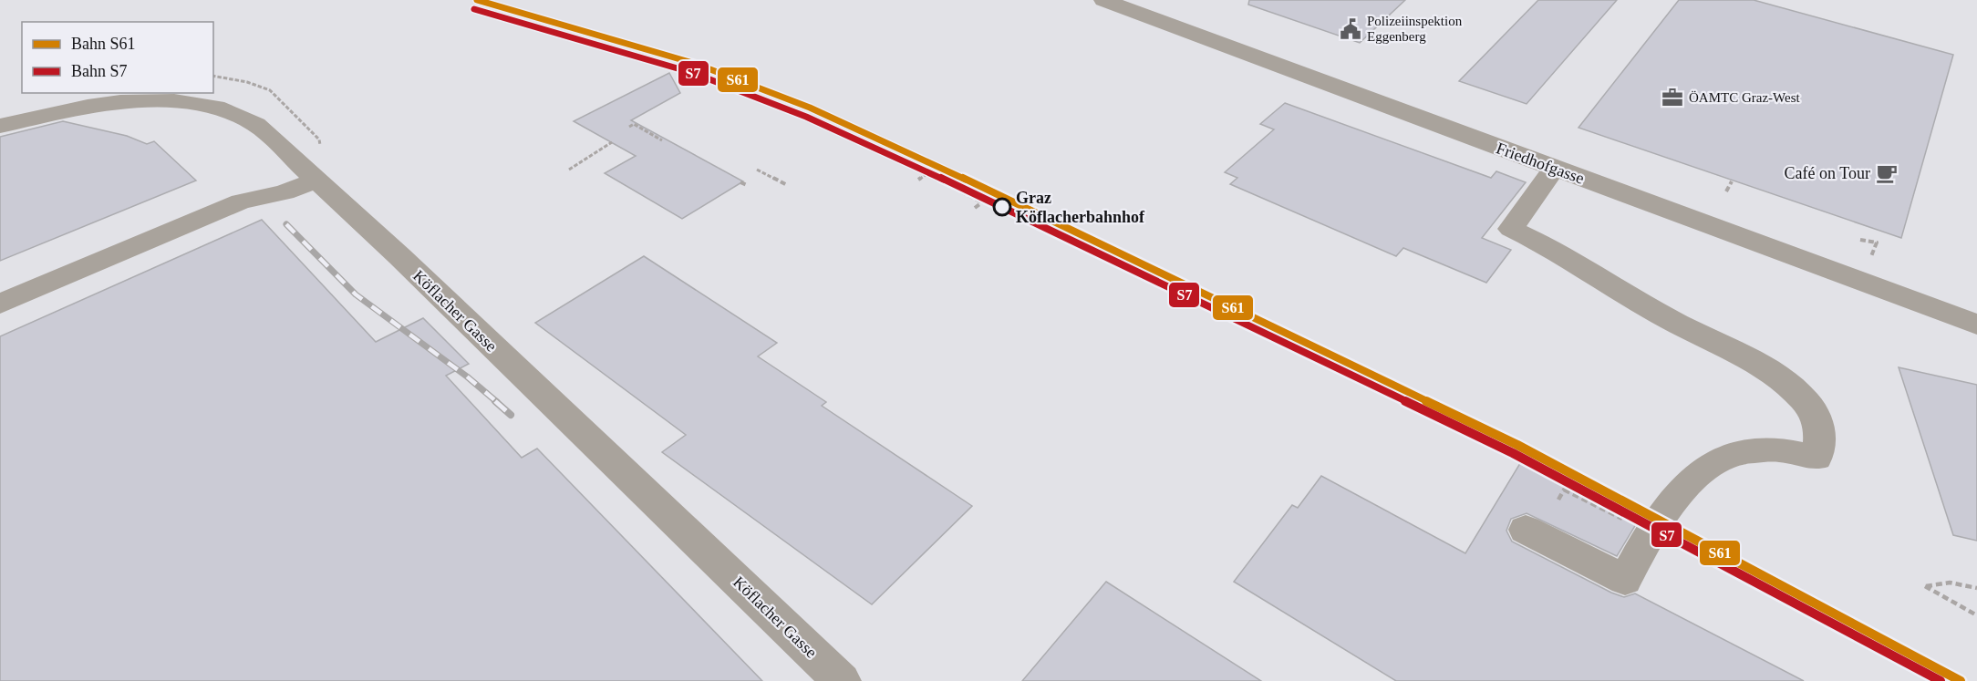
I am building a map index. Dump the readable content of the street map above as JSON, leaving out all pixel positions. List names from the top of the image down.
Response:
{
  "streets": {
    "street": ["Friedhofgasse", "Köflacher Gasse"]
  },
  "places": {
    "public building": ["Polizeiinspektion Eggenberg"],
    "office": ["ÖAMTC Graz-West"],
    "cafe": ["Café on Tour"],
    "other": ["Graz Köflacherbahnhof"]
  },
  "lines": ["rail line S61", "rail line S7"],
  "legend": ["Bahn S61", "Bahn S7"]
}
